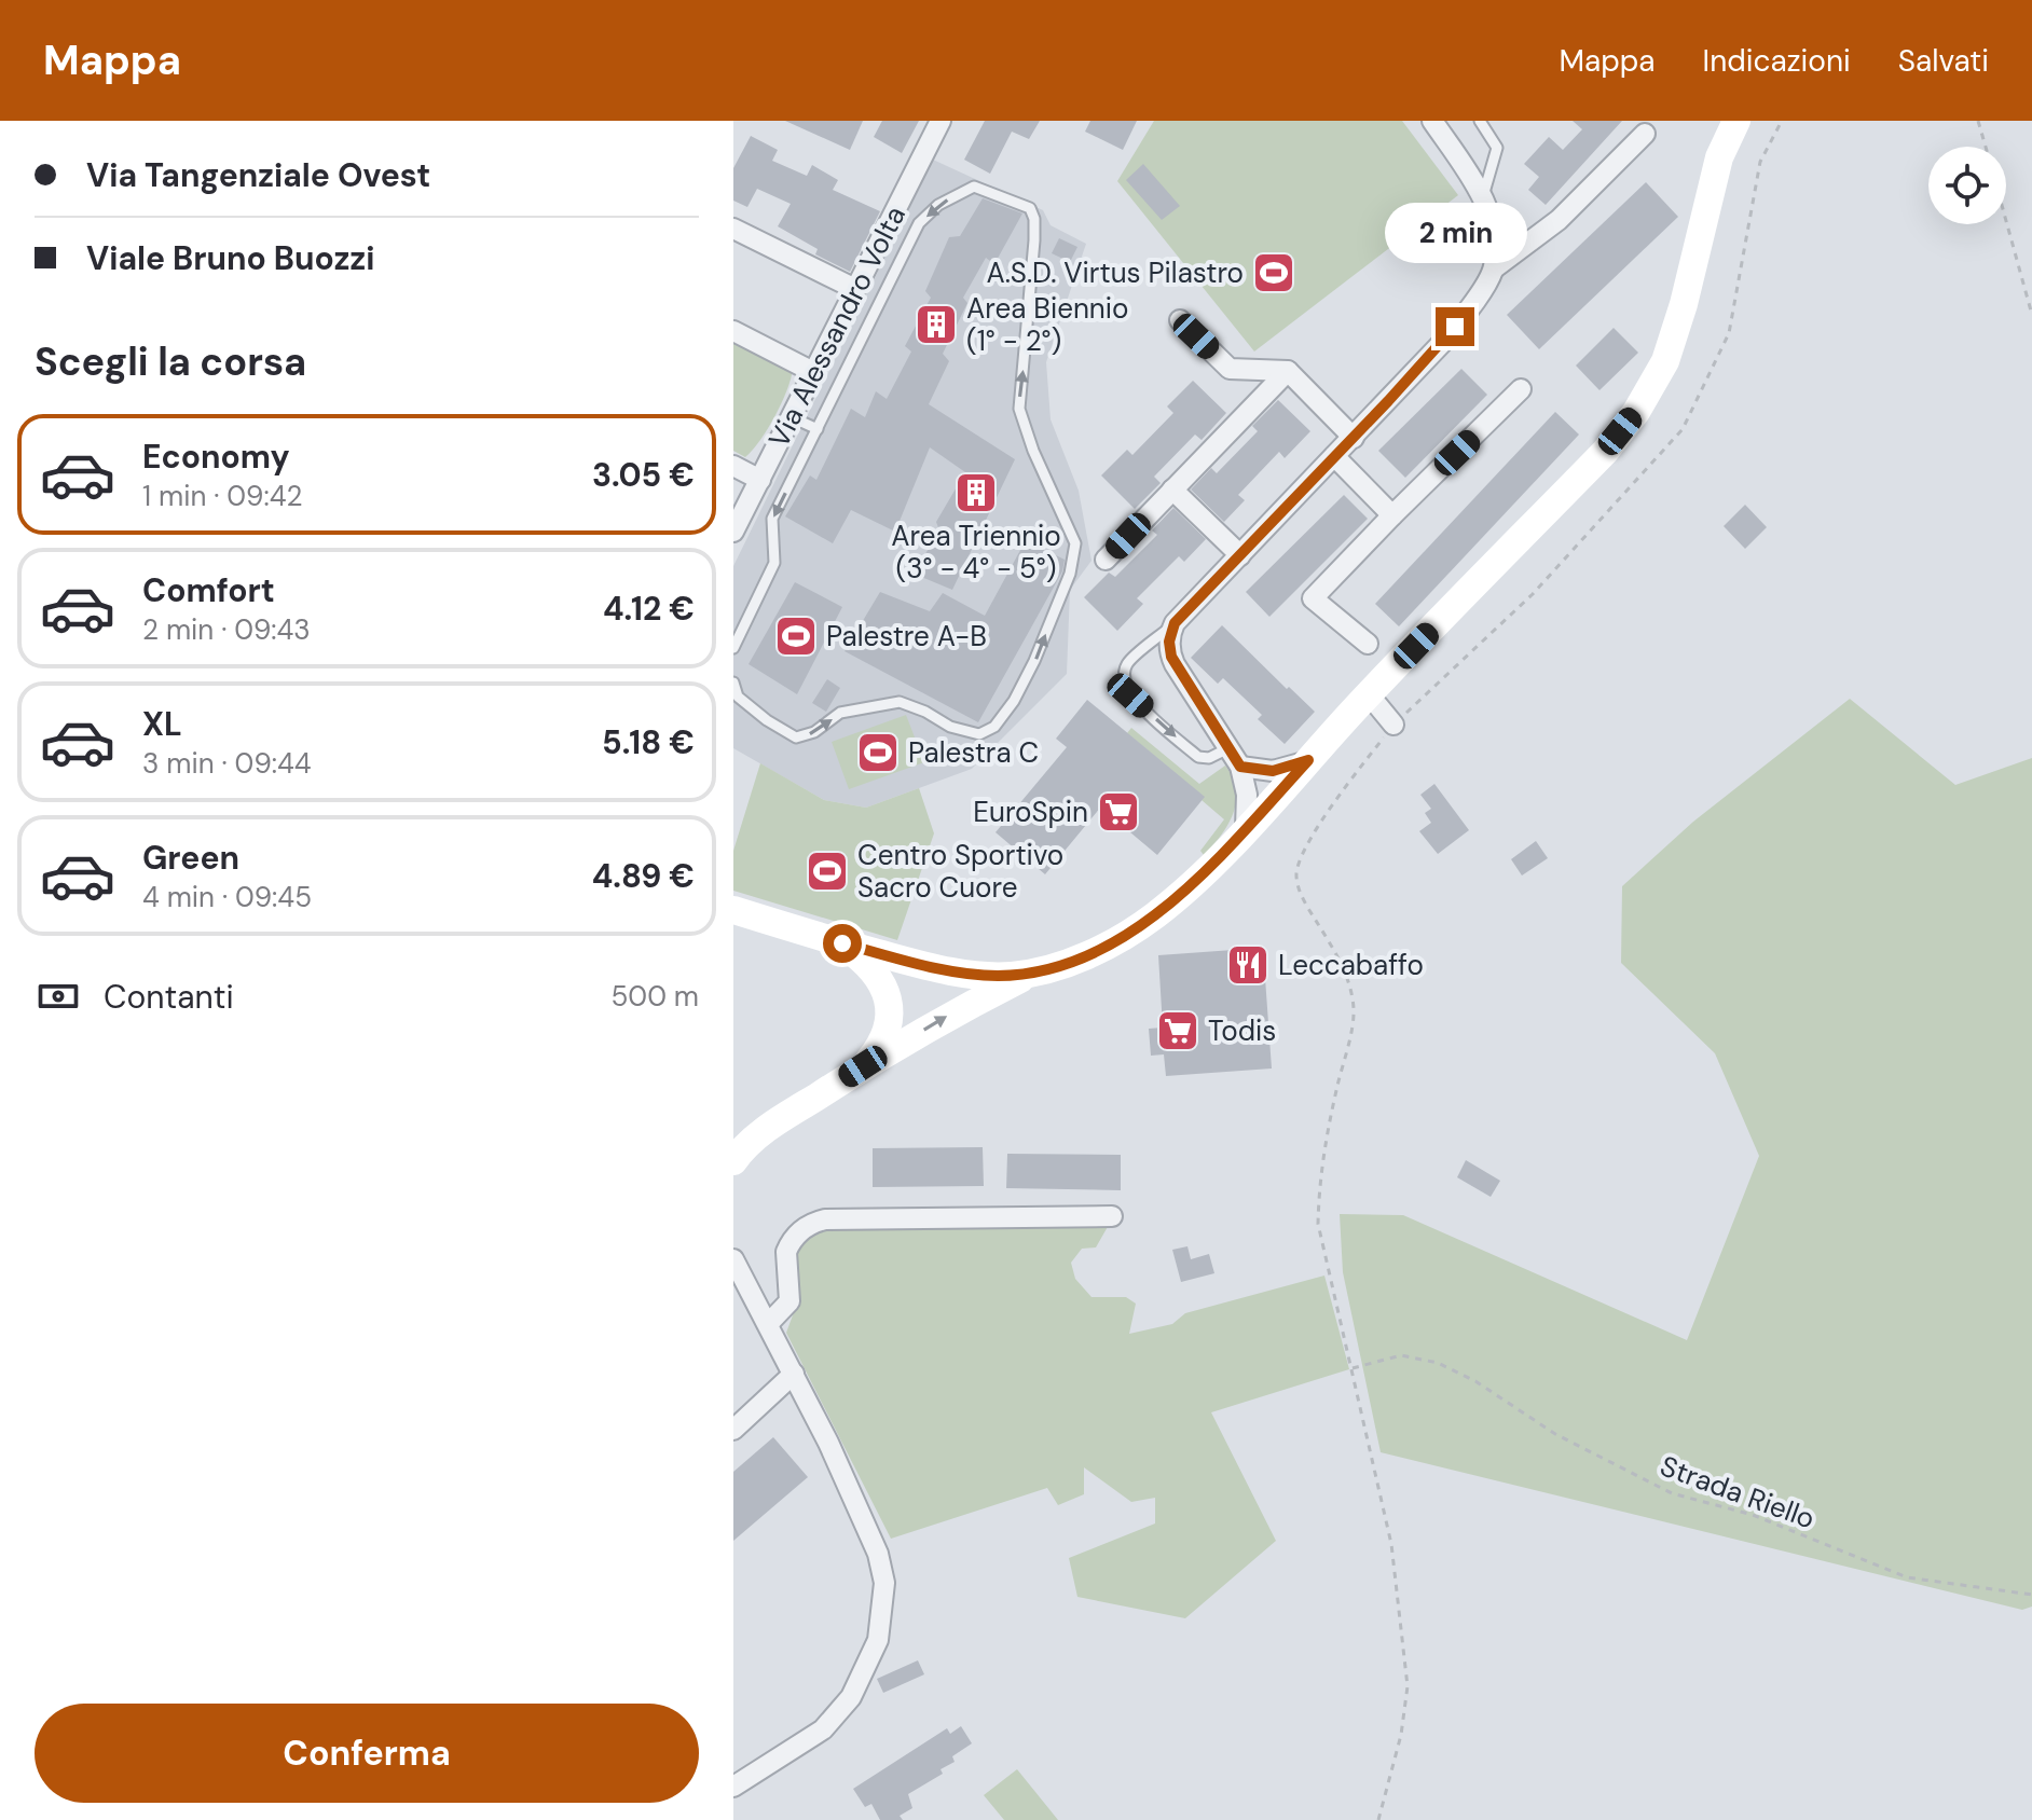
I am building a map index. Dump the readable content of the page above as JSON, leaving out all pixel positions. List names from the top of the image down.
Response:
{
  "streets": {
    "street": ["Via Alessandro Volta"],
    "path": ["Strada Riello"]
  },
  "places": {
    "sports": [
      "A.S.D. Virtus Pilastro",
      "Palestre A-B",
      "Palestra C",
      "Centro Sportivo Sacro Cuore"
    ],
    "building": ["Area Biennio (1° - 2°)", "Area Triennio (3° - 4° - 5°)"],
    "supermarket": ["EuroSpin", "Todis"],
    "restaurant": ["Leccabaffo"]
  },
  "page": {
    "header": "Mappa",
    "nav": ["Mappa", "Indicazioni", "Salvati"],
    "banner": ["Via Tangenziale Ovest", "Viale Bruno Buozzi"],
    "bubble": "2 min",
    "heading": "Scegli la corsa",
    "list": [
      {
        "name": "Economy",
        "note": "1 min · 09:42",
        "value": "3.05 €"
      },
      {
        "name": "Comfort",
        "note": "2 min · 09:43",
        "value": "4.12 €"
      },
      {
        "name": "XL",
        "note": "3 min · 09:44",
        "value": "5.18 €"
      },
      {
        "name": "Green",
        "note": "4 min · 09:45",
        "value": "4.89 €"
      }
    ],
    "pay": ["Contanti", "500 m"],
    "buttons": "Conferma"
  }
}
